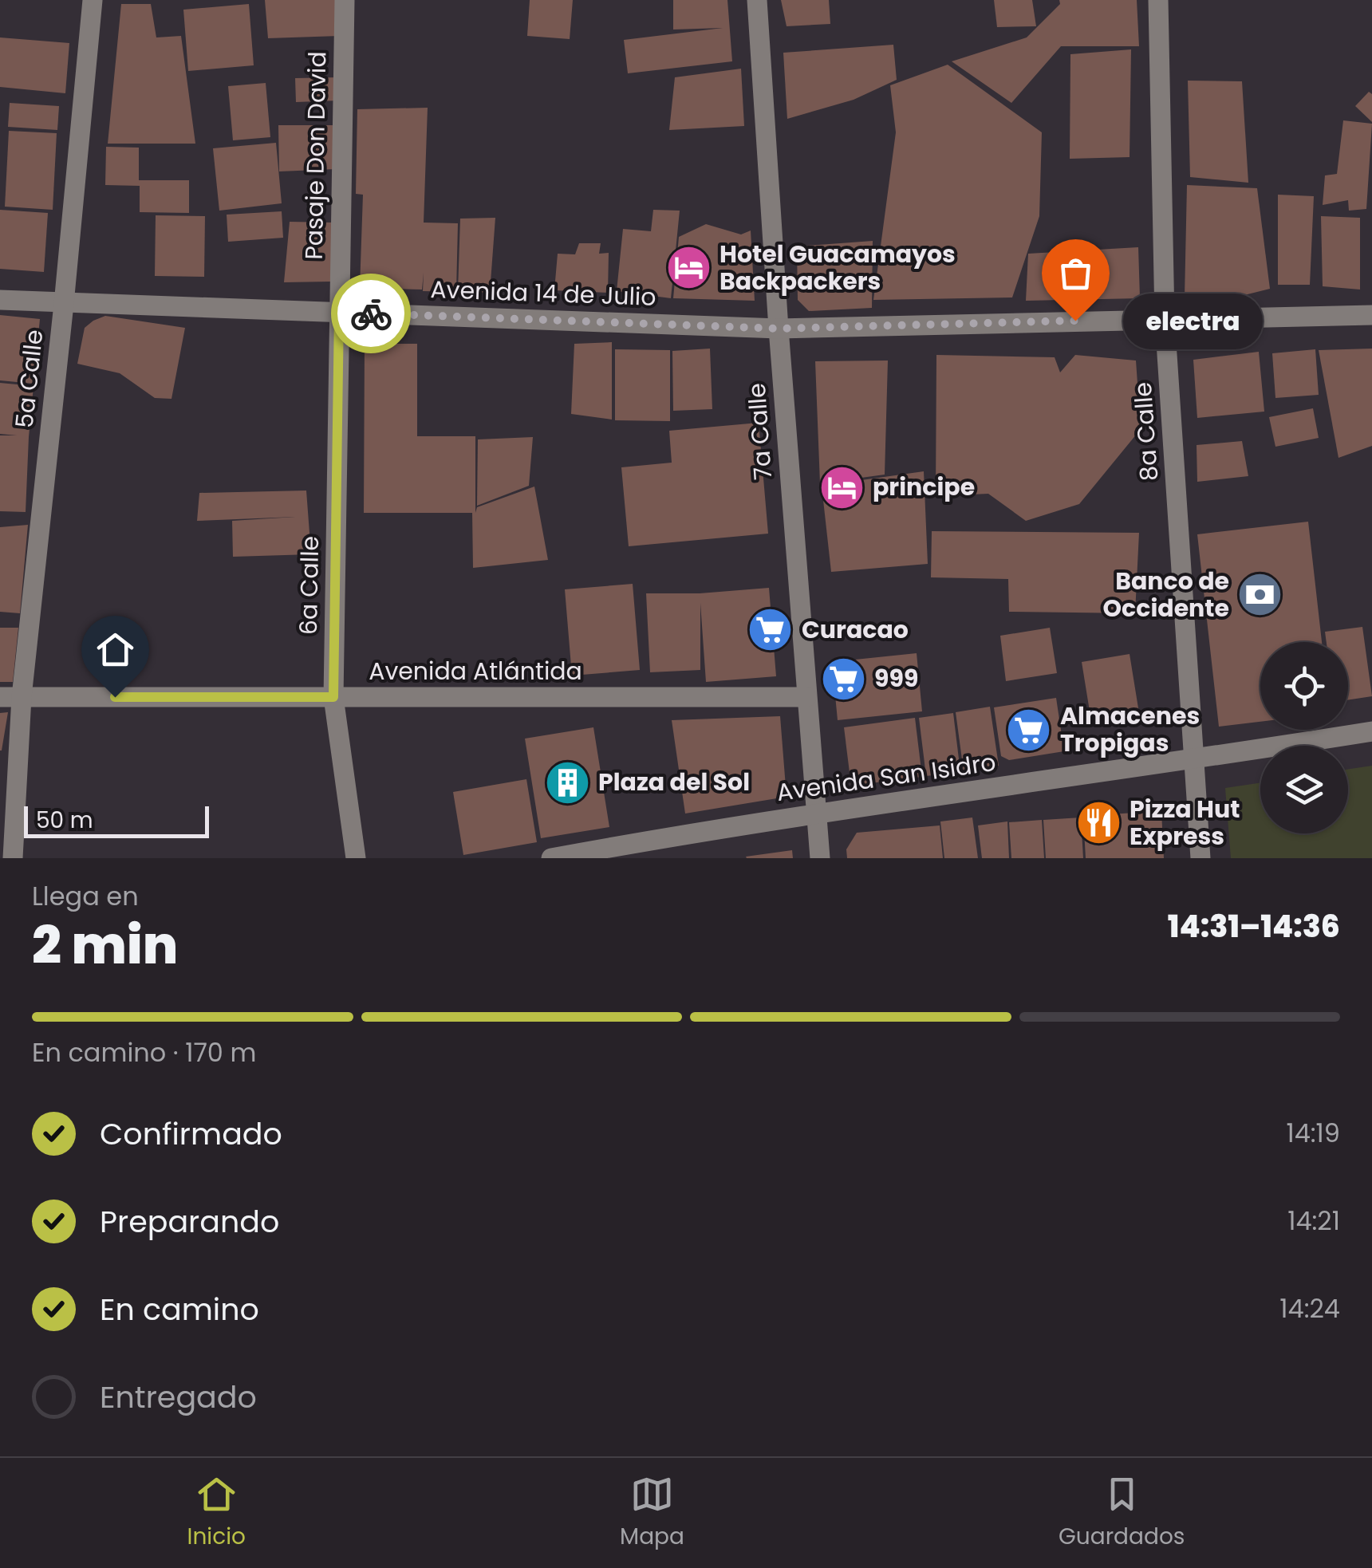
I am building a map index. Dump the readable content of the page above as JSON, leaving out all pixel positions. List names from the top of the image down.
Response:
{
  "streets": {
    "street": [
      "Pasaje Don David",
      "Avenida 14 de Julio",
      "5a Calle",
      "7a Calle",
      "8a Calle",
      "6a Calle",
      "Avenida Atlántida",
      "Avenida San Isidro"
    ]
  },
  "crossings": [
    ["Pasaje Don David", "Avenida 14 de Julio"],
    ["Pasaje Don David", "6a Calle"],
    ["Avenida 14 de Julio", "5a Calle"],
    ["Avenida 14 de Julio", "7a Calle"],
    ["Avenida 14 de Julio", "8a Calle"],
    ["Avenida 14 de Julio", "6a Calle"],
    ["5a Calle", "Avenida Atlántida"],
    ["7a Calle", "Avenida Atlántida"],
    ["7a Calle", "Avenida San Isidro"],
    ["8a Calle", "Avenida San Isidro"],
    ["6a Calle", "Avenida Atlántida"]
  ],
  "places": {
    "hotel": ["Hotel Guacamayos Backpackers", "principe"],
    "other": ["electra"],
    "bank": ["Banco de Occidente"],
    "supermarket": ["Curacao", "999", "Almacenes Tropigas"],
    "building": ["Plaza del Sol"],
    "restaurant": ["Pizza Hut Express"]
  },
  "scale_bar": "50 m",
  "page": {
    "bubble": "electra",
    "scale": "50 m",
    "heading": ["2 min", "Llega en", "14:31–14:36"],
    "bar": "En camino · 170 m",
    "list": [
      ["Confirmado", "14:19"],
      ["Preparando", "14:21"],
      ["En camino", "14:24"],
      "Entregado"
    ],
    "tabs": ["Inicio", "Mapa", "Guardados"]
  }
}
